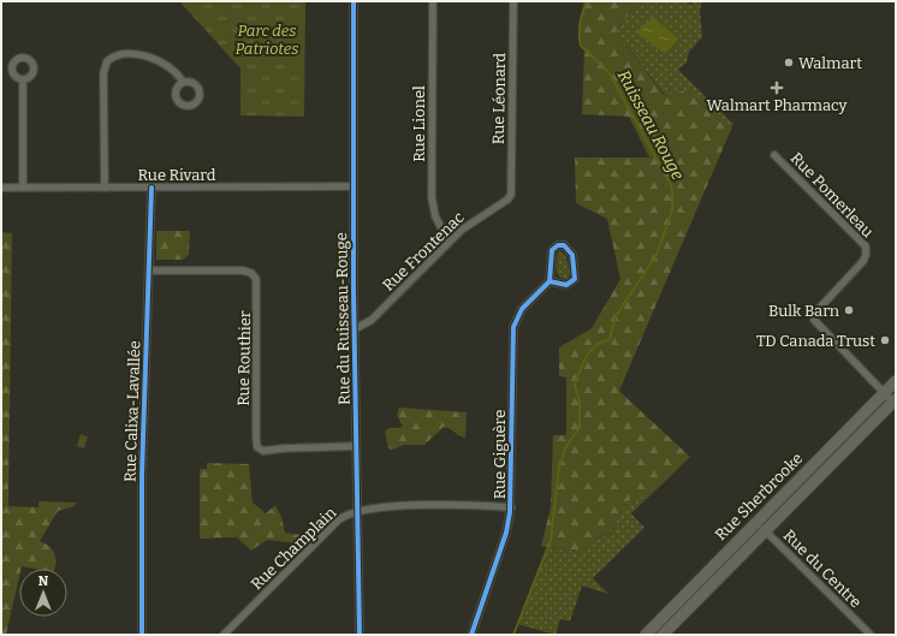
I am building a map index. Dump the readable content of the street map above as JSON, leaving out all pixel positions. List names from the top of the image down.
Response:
{
  "streets": {
    "main road": ["Rue Sherbrooke"],
    "street": [
      "Rue Léonard",
      "Rue Lionel",
      "Rue Rivard",
      "Rue Pomerleau",
      "Rue Frontenac",
      "Rue du Ruisseau-Rouge",
      "Rue Routhier",
      "Rue Calixa-Lavallée",
      "Rue Giguère",
      "Rue Champlain",
      "Rue du Centre"
    ]
  },
  "crossings": [
    ["Rue Léonard", "Rue Frontenac"],
    ["Rue Lionel", "Rue Frontenac"],
    ["Rue Rivard", "Rue du Ruisseau-Rouge"],
    ["Rue Rivard", "Rue Calixa-Lavallée"],
    ["Rue Pomerleau", "Rue Sherbrooke"],
    ["Rue Frontenac", "Rue du Ruisseau-Rouge"],
    ["Rue du Ruisseau-Rouge", "Rue Routhier"],
    ["Rue du Ruisseau-Rouge", "Rue Champlain"],
    ["Rue Routhier", "Rue Calixa-Lavallée"],
    ["Rue Giguère", "Rue Champlain"],
    ["Rue Sherbrooke", "Rue du Centre"]
  ],
  "water": ["Ruisseau Rouge"],
  "parks": ["Parc des Patriotes"],
  "places": {
    "other": ["Walmart", "Bulk Barn", "TD Canada Trust"],
    "health": ["Walmart Pharmacy"]
  },
  "north": "top"
}
